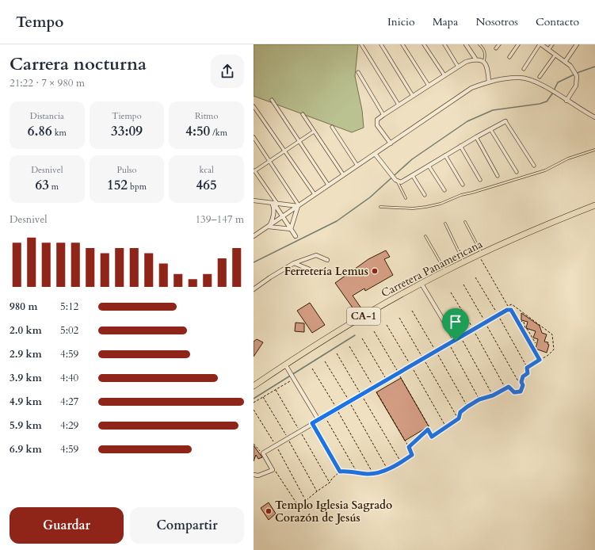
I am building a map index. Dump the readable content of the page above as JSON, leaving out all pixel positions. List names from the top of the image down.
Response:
{
  "streets": {
    "highway": ["Carretera Panamericana", "CA-1"]
  },
  "places": ["Ferretería Lemus", "Templo Iglesia Sagrado Corazón de Jesús"],
  "page": {
    "header": "Tempo",
    "nav": [
      "Inicio",
      "Mapa",
      "Nosotros",
      "Contacto"
    ],
    "heading": ["Carrera nocturna", "21:22 · 7 × 980 m"],
    "stats": [
      ["Distancia", "6.86 km"],
      ["Tiempo", "33:09"],
      ["Ritmo", "4:50 /km"],
      ["Desnivel", "63 m"],
      ["Pulso", "152 bpm"],
      ["kcal", "465"]
    ],
    "chart": ["Desnivel", "139–147 m"],
    "list": [
      {
        "name": "980 m",
        "note": "5:12"
      },
      {
        "name": "2.0 km",
        "note": "5:02"
      },
      {
        "name": "2.9 km",
        "note": "4:59"
      },
      {
        "name": "3.9 km",
        "note": "4:40"
      },
      {
        "name": "4.9 km",
        "note": "4:27"
      },
      {
        "name": "5.9 km",
        "note": "4:29"
      },
      {
        "name": "6.9 km",
        "note": "4:59"
      }
    ],
    "buttons": ["Guardar", "Compartir"]
  }
}
